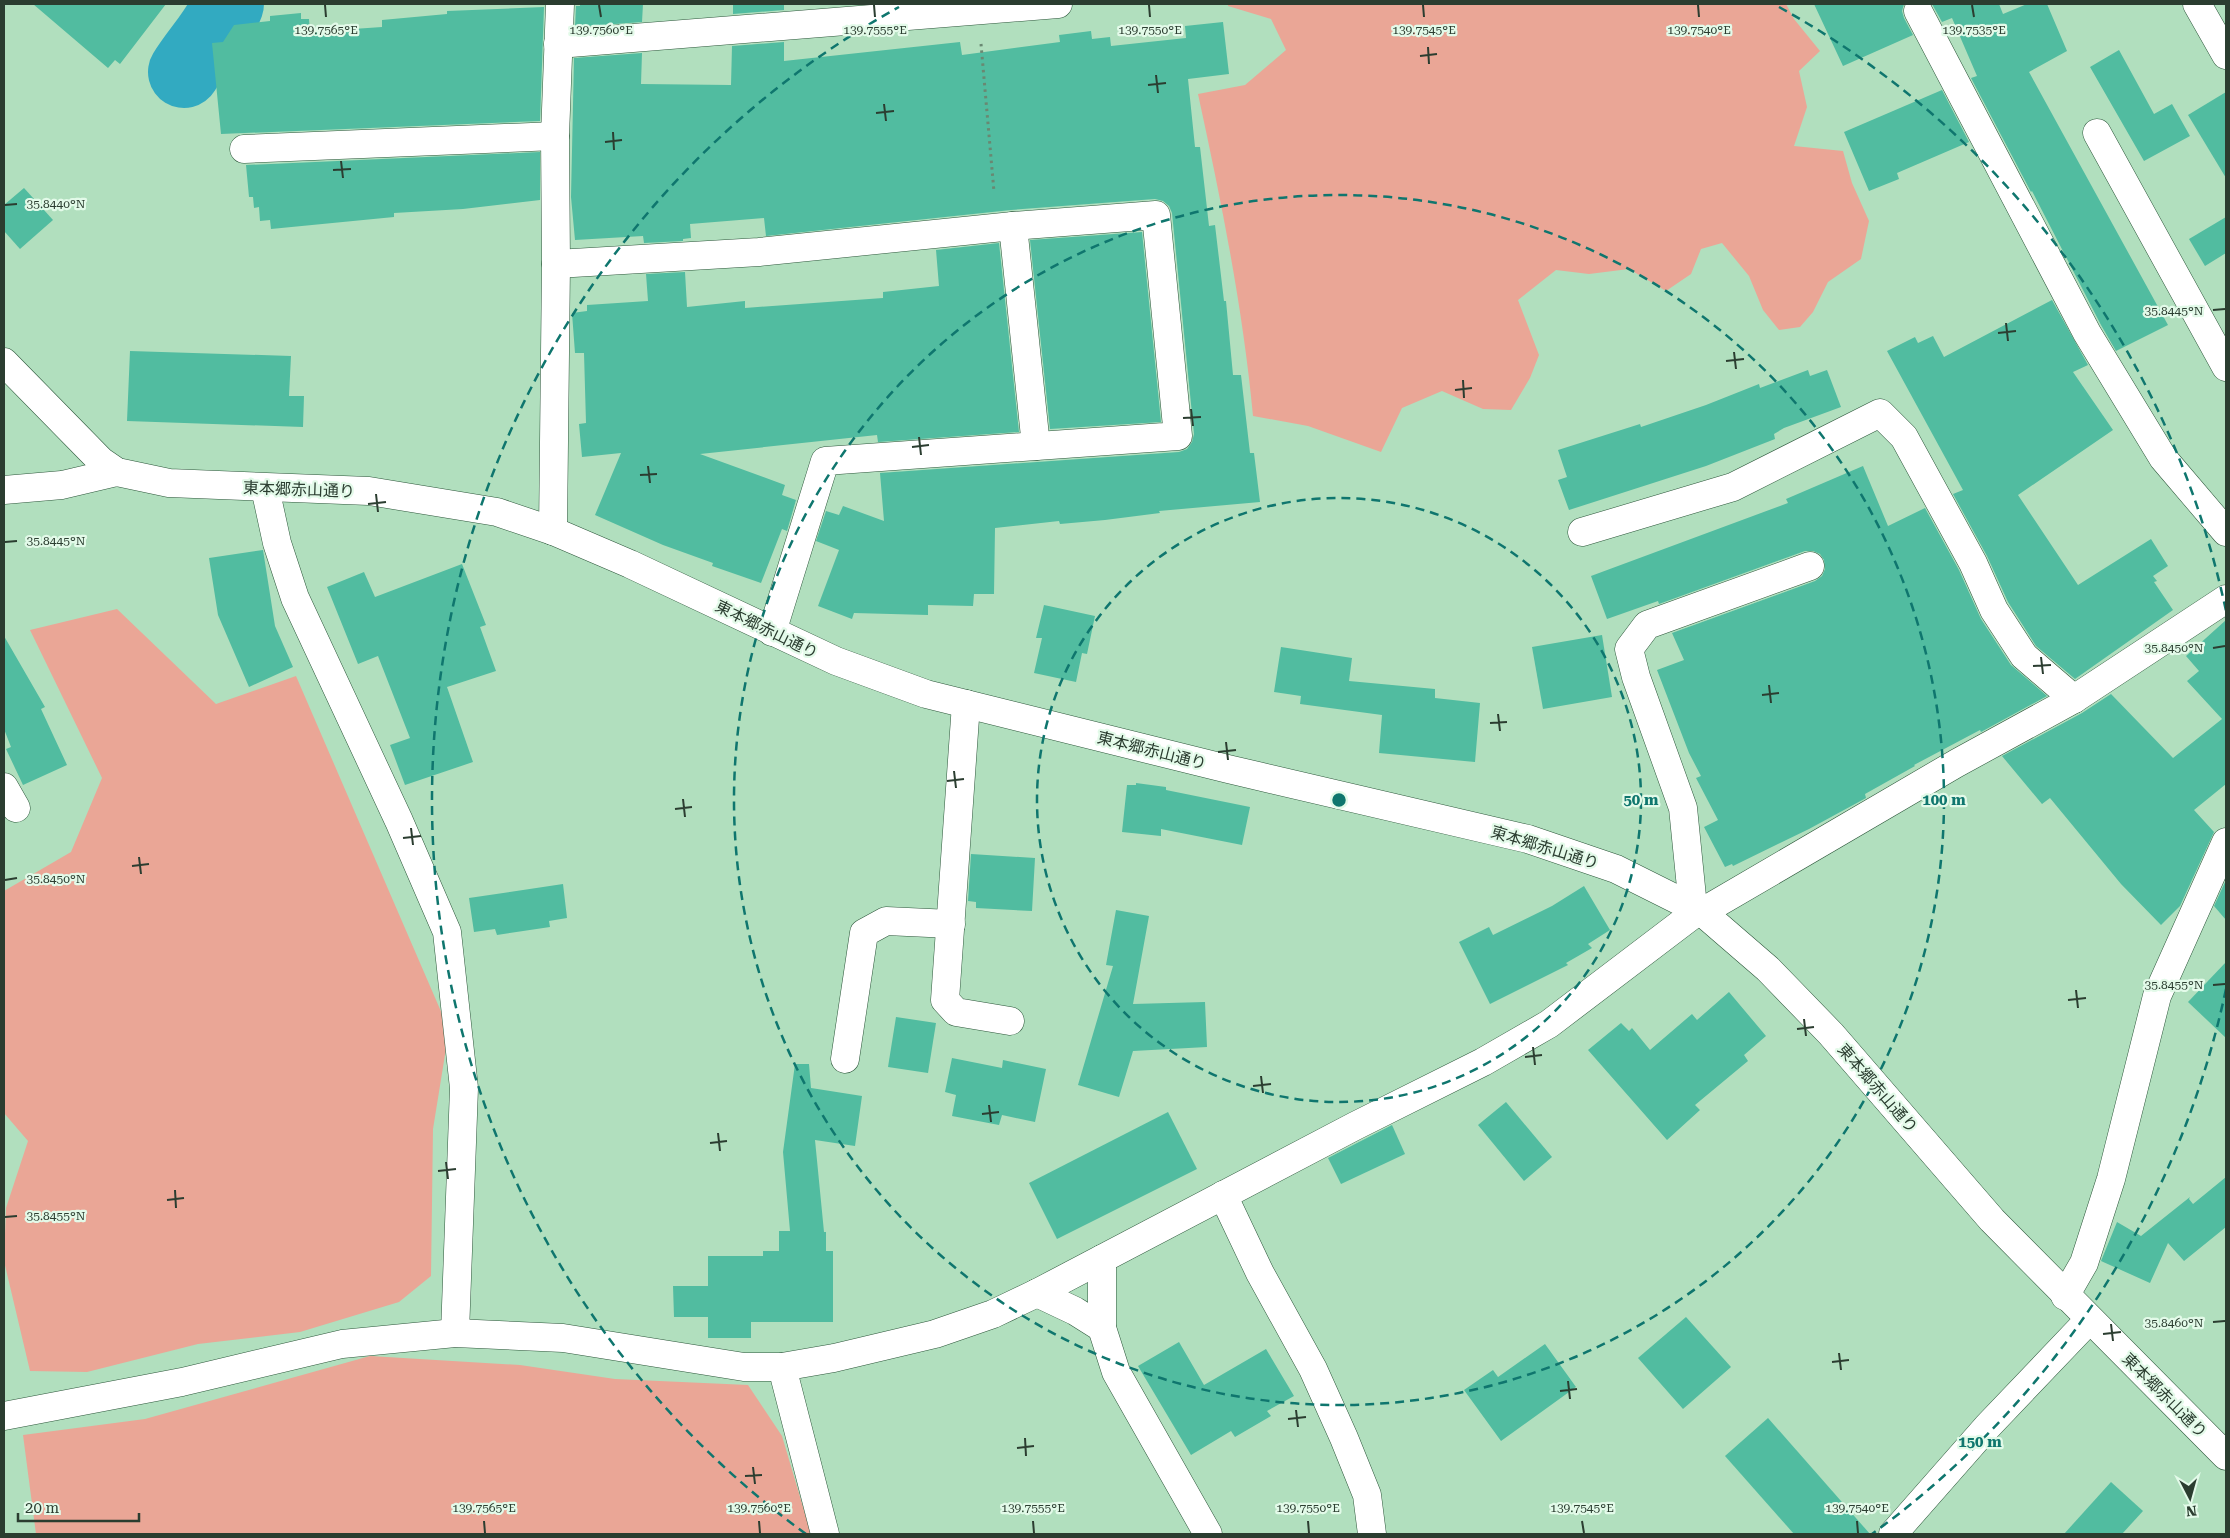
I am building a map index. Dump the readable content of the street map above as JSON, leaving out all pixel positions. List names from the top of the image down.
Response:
{
  "streets": {
    "street": ["東本郷赤山通り"]
  },
  "scale_bar": "20 m",
  "north": "bottom",
  "coordinates": [
    "139.7565°E",
    "139.7560°E",
    "139.7555°E",
    "139.7550°E",
    "139.7545°E",
    "139.7540°E",
    "139.7535°E",
    "35.8440°N",
    "35.8445°N",
    "35.8450°N",
    "35.8455°N",
    "35.8460°N"
  ],
  "rings": ["50 m", "100 m", "150 m"]
}
